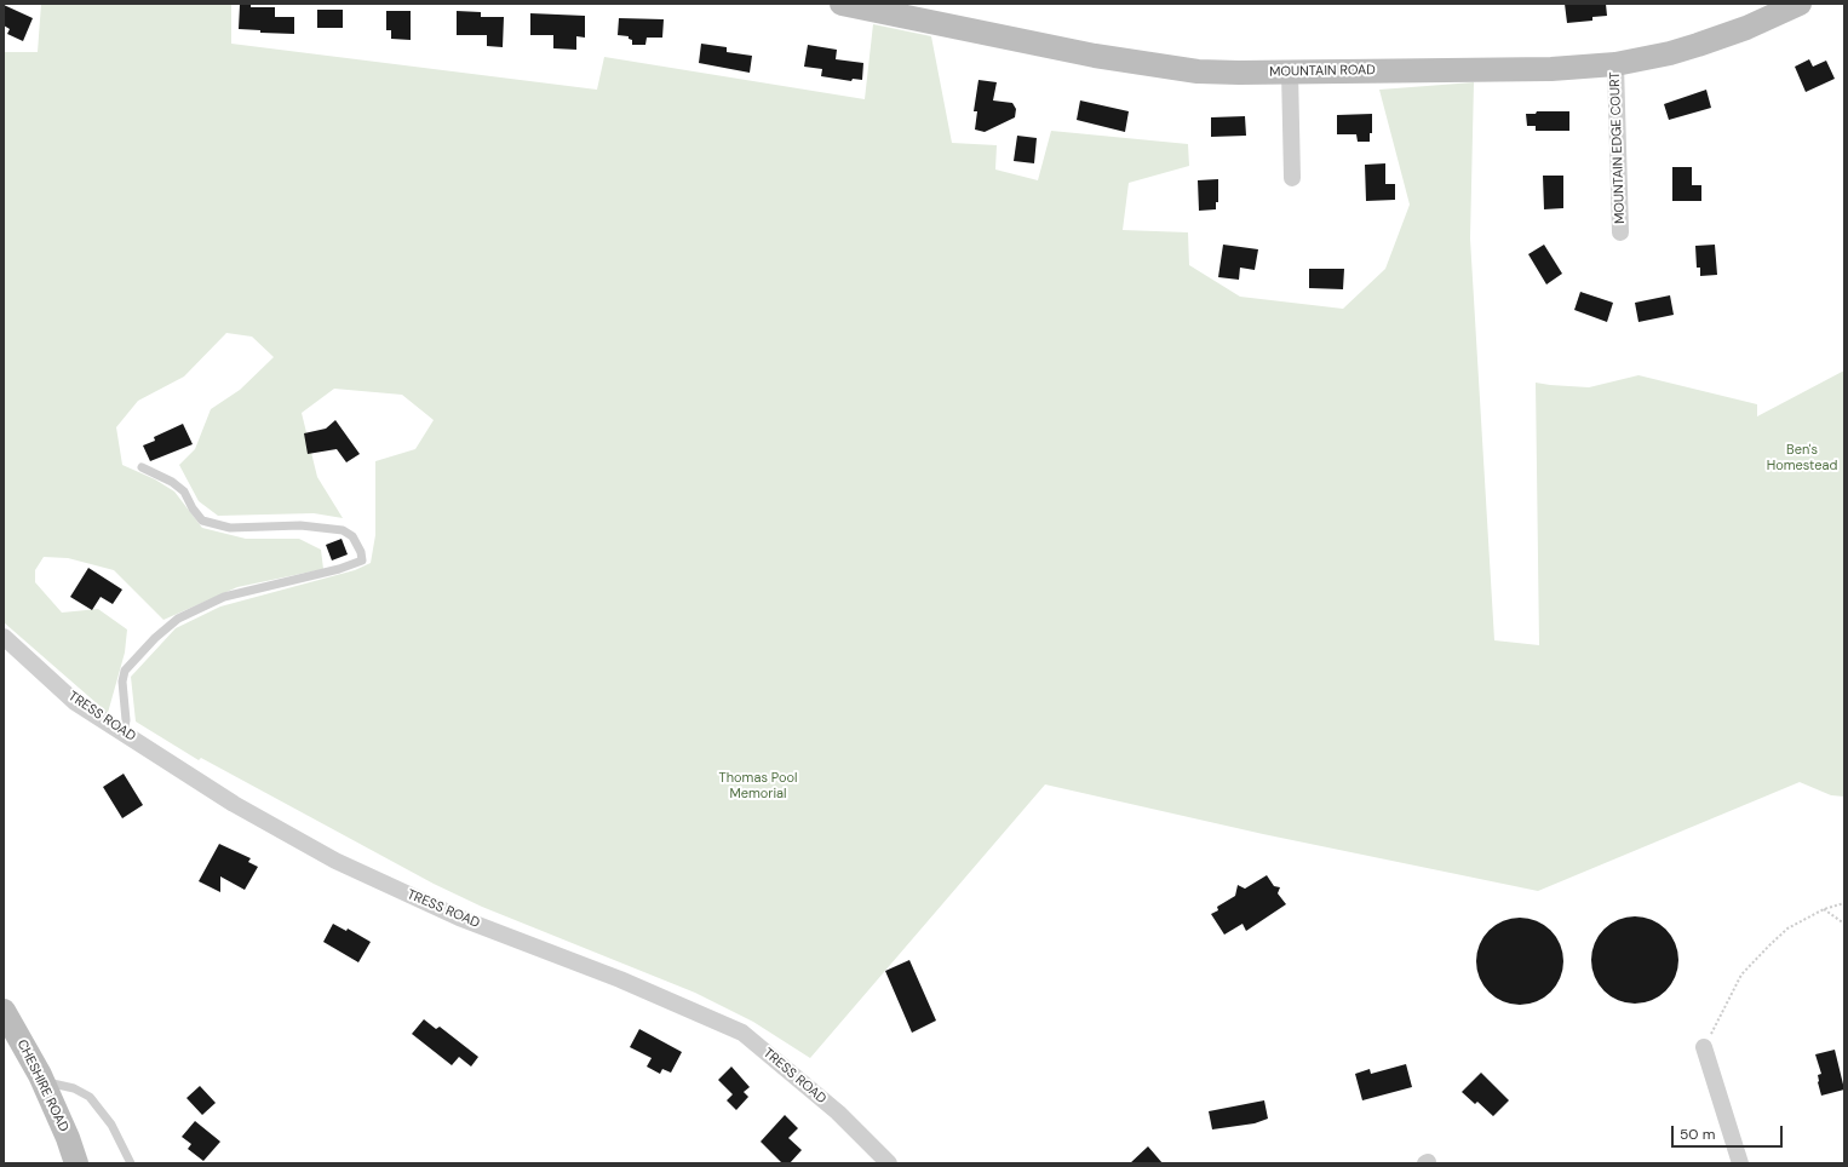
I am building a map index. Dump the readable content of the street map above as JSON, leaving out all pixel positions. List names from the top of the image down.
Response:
{
  "streets": {
    "main road": ["MOUNTAIN ROAD", "CHESHIRE ROAD"],
    "street": ["MOUNTAIN EDGE COURT", "TRESS ROAD"]
  },
  "crossings": [
    ["MOUNTAIN ROAD", "MOUNTAIN EDGE COURT"]
  ],
  "parks": ["Ben's Homestead", "Thomas Pool Memorial"],
  "scale_bar": "50 m"
}
